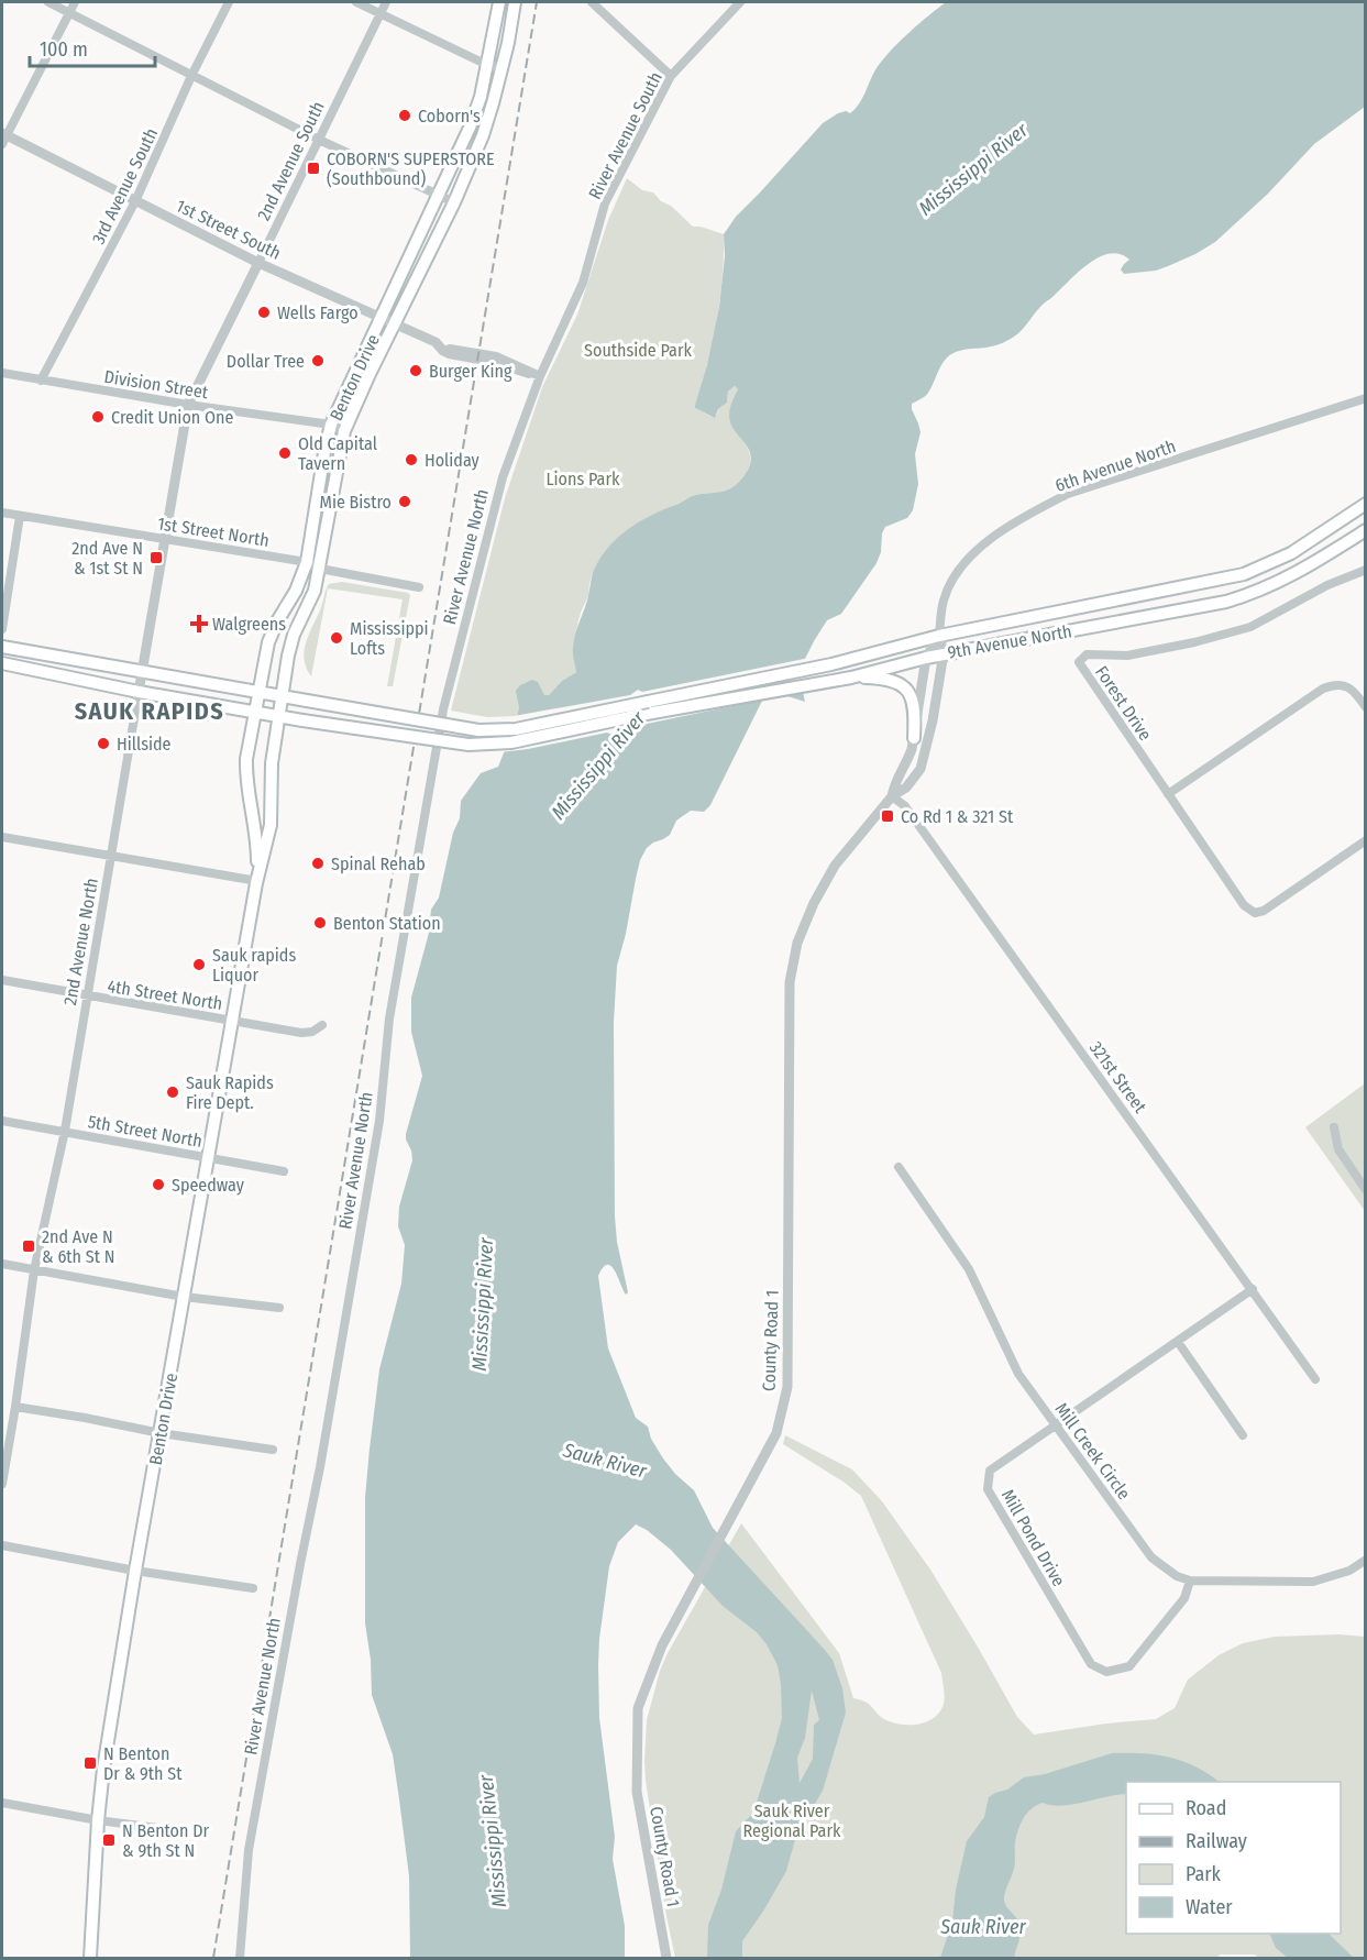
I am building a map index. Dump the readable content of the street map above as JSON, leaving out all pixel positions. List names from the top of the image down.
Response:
{
  "streets": {
    "main road": ["Benton Drive", "9th Avenue North"],
    "street": [
      "River Avenue South",
      "2nd Avenue South",
      "3rd Avenue South",
      "1st Street South",
      "Division Street",
      "6th Avenue North",
      "1st Street North",
      "River Avenue North",
      "Forest Drive",
      "2nd Avenue North",
      "4th Street North",
      "321st Street",
      "5th Street North",
      "County Road 1",
      "Mill Creek Circle",
      "Mill Pond Drive"
    ]
  },
  "crossings": [
    ["River Avenue South", "1st Street South"],
    ["River Avenue South", "River Avenue North"],
    ["2nd Avenue South", "1st Street South"],
    ["2nd Avenue South", "Division Street"],
    ["2nd Avenue South", "2nd Avenue North"],
    ["3rd Avenue South", "1st Street South"],
    ["3rd Avenue South", "Division Street"],
    ["1st Street South", "Benton Drive"],
    ["1st Street South", "River Avenue North"],
    ["Benton Drive", "Division Street"],
    ["Benton Drive", "1st Street North"],
    ["Benton Drive", "9th Avenue North"],
    ["Benton Drive", "4th Street North"],
    ["Benton Drive", "5th Street North"],
    ["Division Street", "2nd Avenue North"],
    ["6th Avenue North", "9th Avenue North"],
    ["1st Street North", "2nd Avenue North"],
    ["9th Avenue North", "2nd Avenue North"],
    ["9th Avenue North", "County Road 1"],
    ["2nd Avenue North", "4th Street North"],
    ["2nd Avenue North", "5th Street North"],
    ["321st Street", "County Road 1"],
    ["321st Street", "Mill Pond Drive"],
    ["Mill Creek Circle", "Mill Pond Drive"]
  ],
  "districts": ["SAUK RAPIDS"],
  "water": ["Mississippi River", "Sauk River"],
  "parks": ["Southside Park", "Lions Park", "Sauk River Regional Park"],
  "places": {
    "other": [
      "Coborn's",
      "Wells Fargo",
      "Dollar Tree",
      "Burger King",
      "Credit Union One",
      "Old Capital Tavern",
      "Holiday",
      "Mie Bistro",
      "Mississippi Lofts",
      "Hillside",
      "Spinal Rehab",
      "Benton Station",
      "Sauk rapids Liquor",
      "Sauk Rapids Fire Dept.",
      "Speedway"
    ],
    "transit": [
      "COBORN'S SUPERSTORE (Southbound)",
      "2nd Ave N & 1st St N",
      "Co Rd 1 & 321 St",
      "2nd Ave N & 6th St N",
      "N Benton Dr & 9th St",
      "N Benton Dr & 9th St N"
    ],
    "health": ["Walgreens"]
  },
  "legend": [
    "Road",
    "Railway",
    "Park",
    "Water"
  ],
  "scale_bar": "100 m"
}
